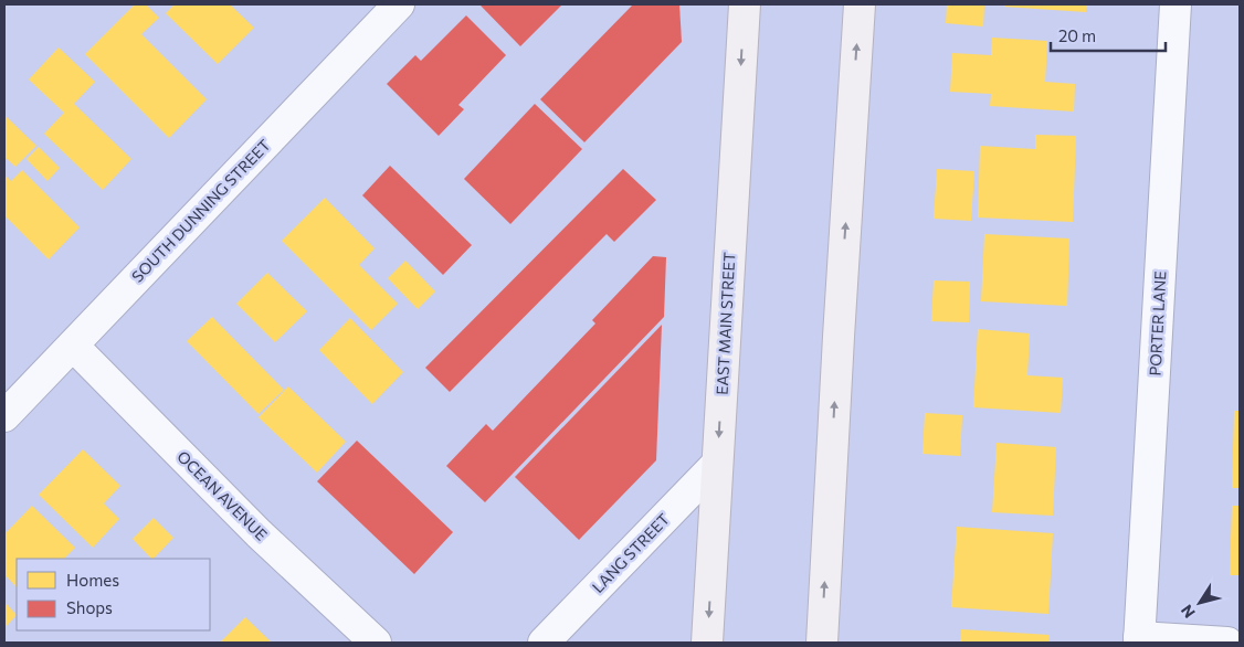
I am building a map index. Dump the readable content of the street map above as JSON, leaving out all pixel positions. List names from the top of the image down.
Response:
{
  "streets": {
    "main road": ["EAST MAIN STREET"],
    "street": [
      "SOUTH DUNNING STREET",
      "PORTER LANE",
      "OCEAN AVENUE",
      "LANG STREET"
    ]
  },
  "crossings": [
    ["SOUTH DUNNING STREET", "OCEAN AVENUE"],
    ["EAST MAIN STREET", "LANG STREET"]
  ],
  "legend": ["Homes", "Shops"],
  "scale_bar": "20 m",
  "north": "bottom left"
}
